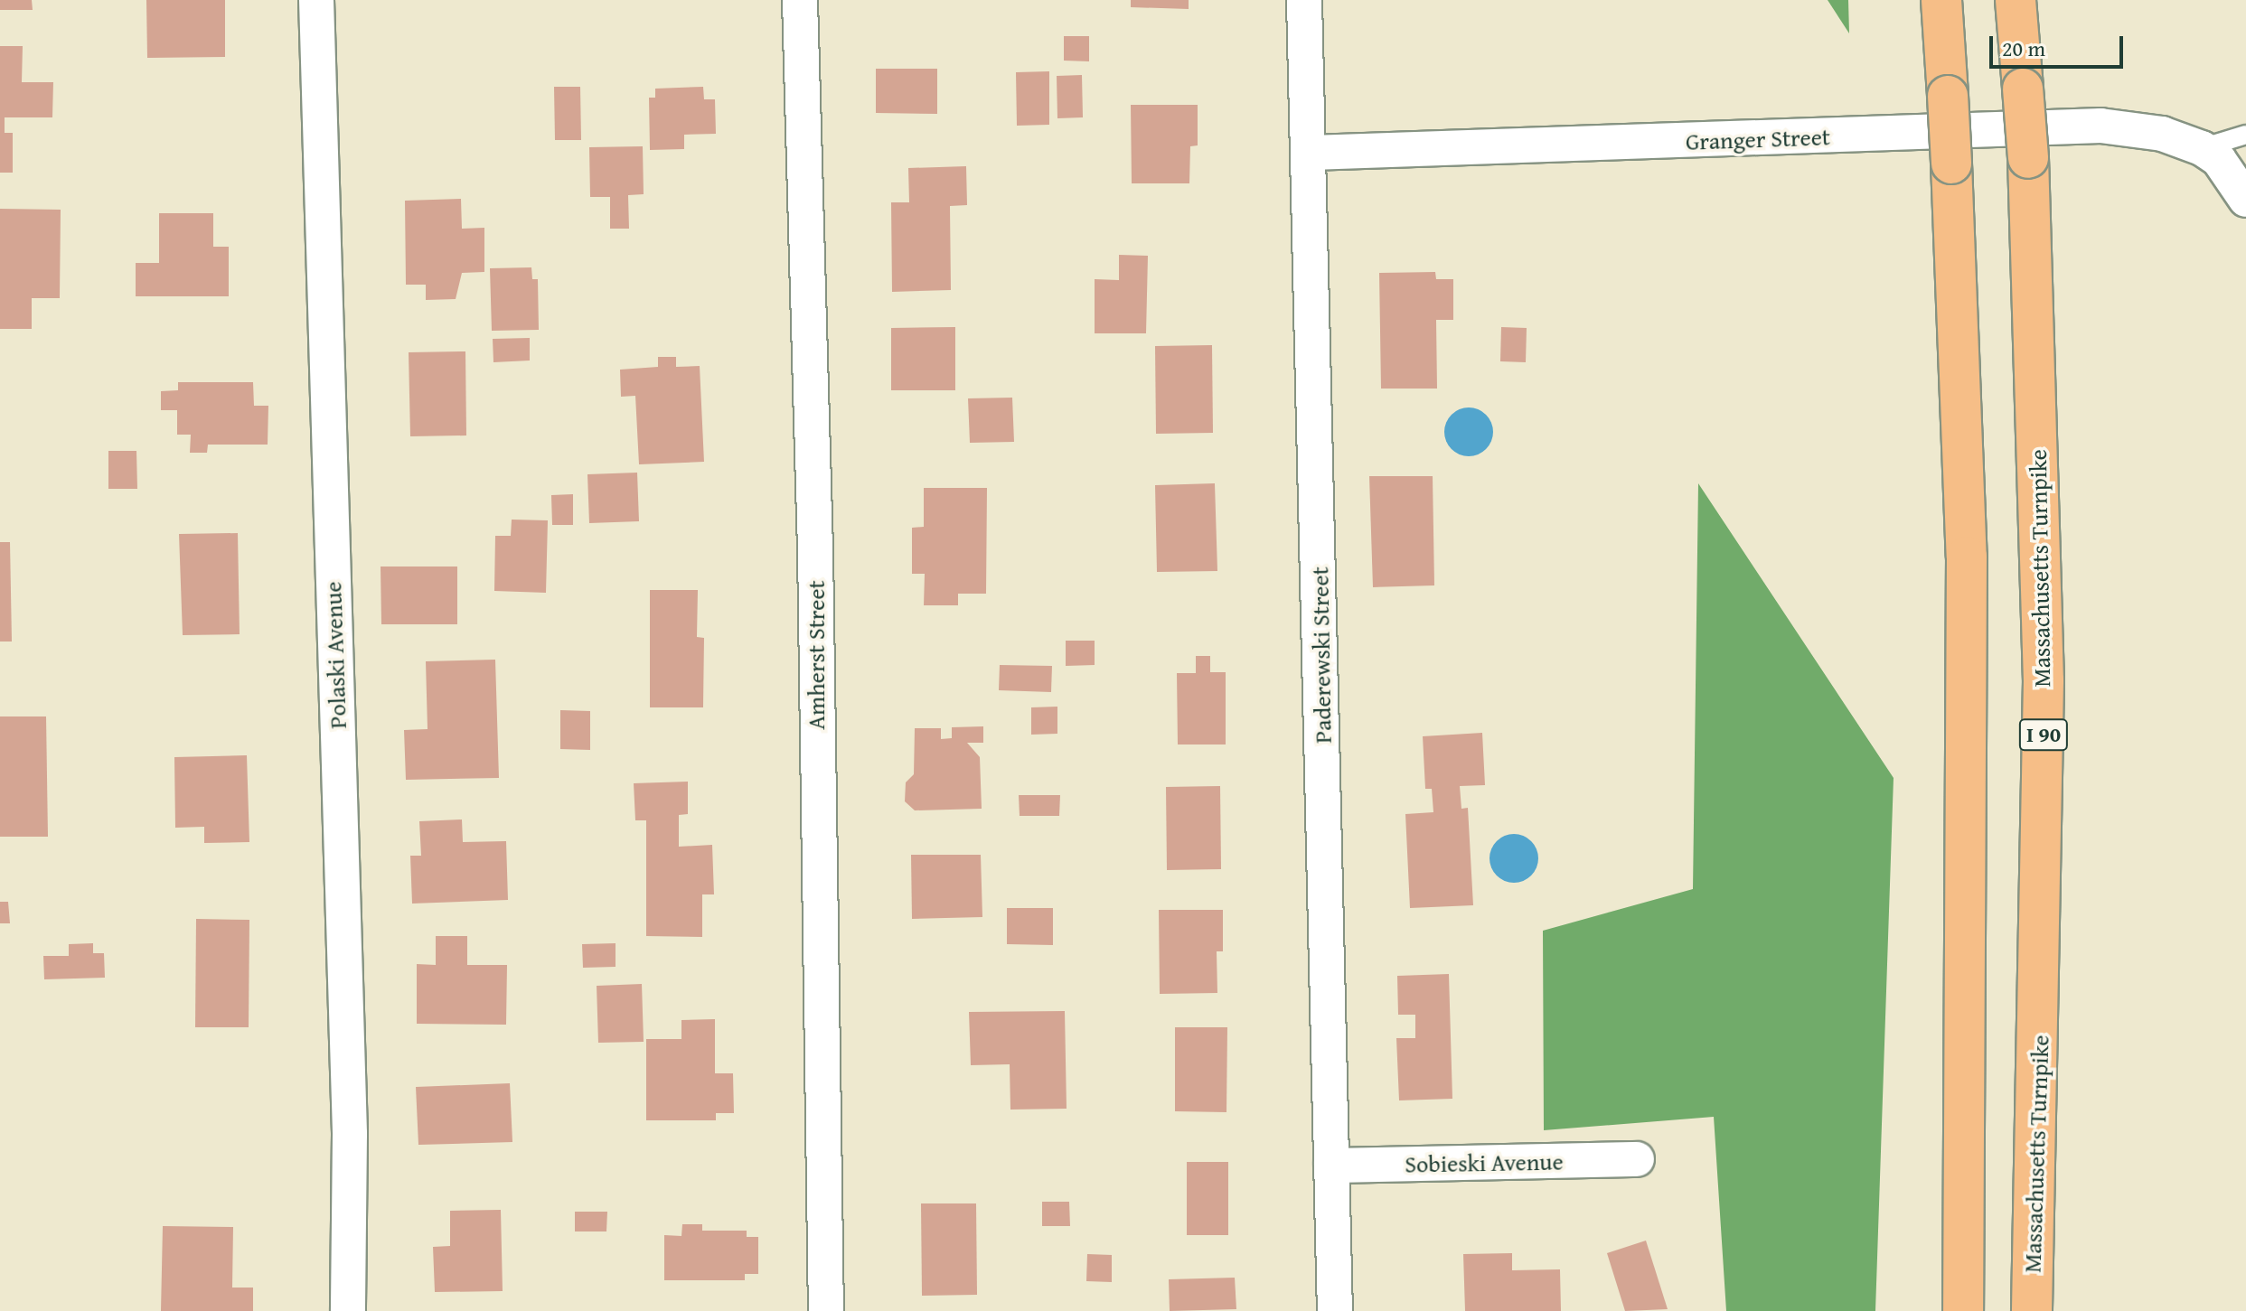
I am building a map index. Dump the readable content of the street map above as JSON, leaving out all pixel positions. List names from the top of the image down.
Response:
{
  "streets": {
    "highway": ["Massachusetts Turnpike", "I 90"],
    "street": [
      "Granger Street",
      "Polaski Avenue",
      "Amherst Street",
      "Paderewski Street",
      "Sobieski Avenue"
    ]
  },
  "crossings": [
    ["Granger Street", "Paderewski Street"],
    ["Paderewski Street", "Sobieski Avenue"]
  ],
  "scale_bar": "20 m"
}
